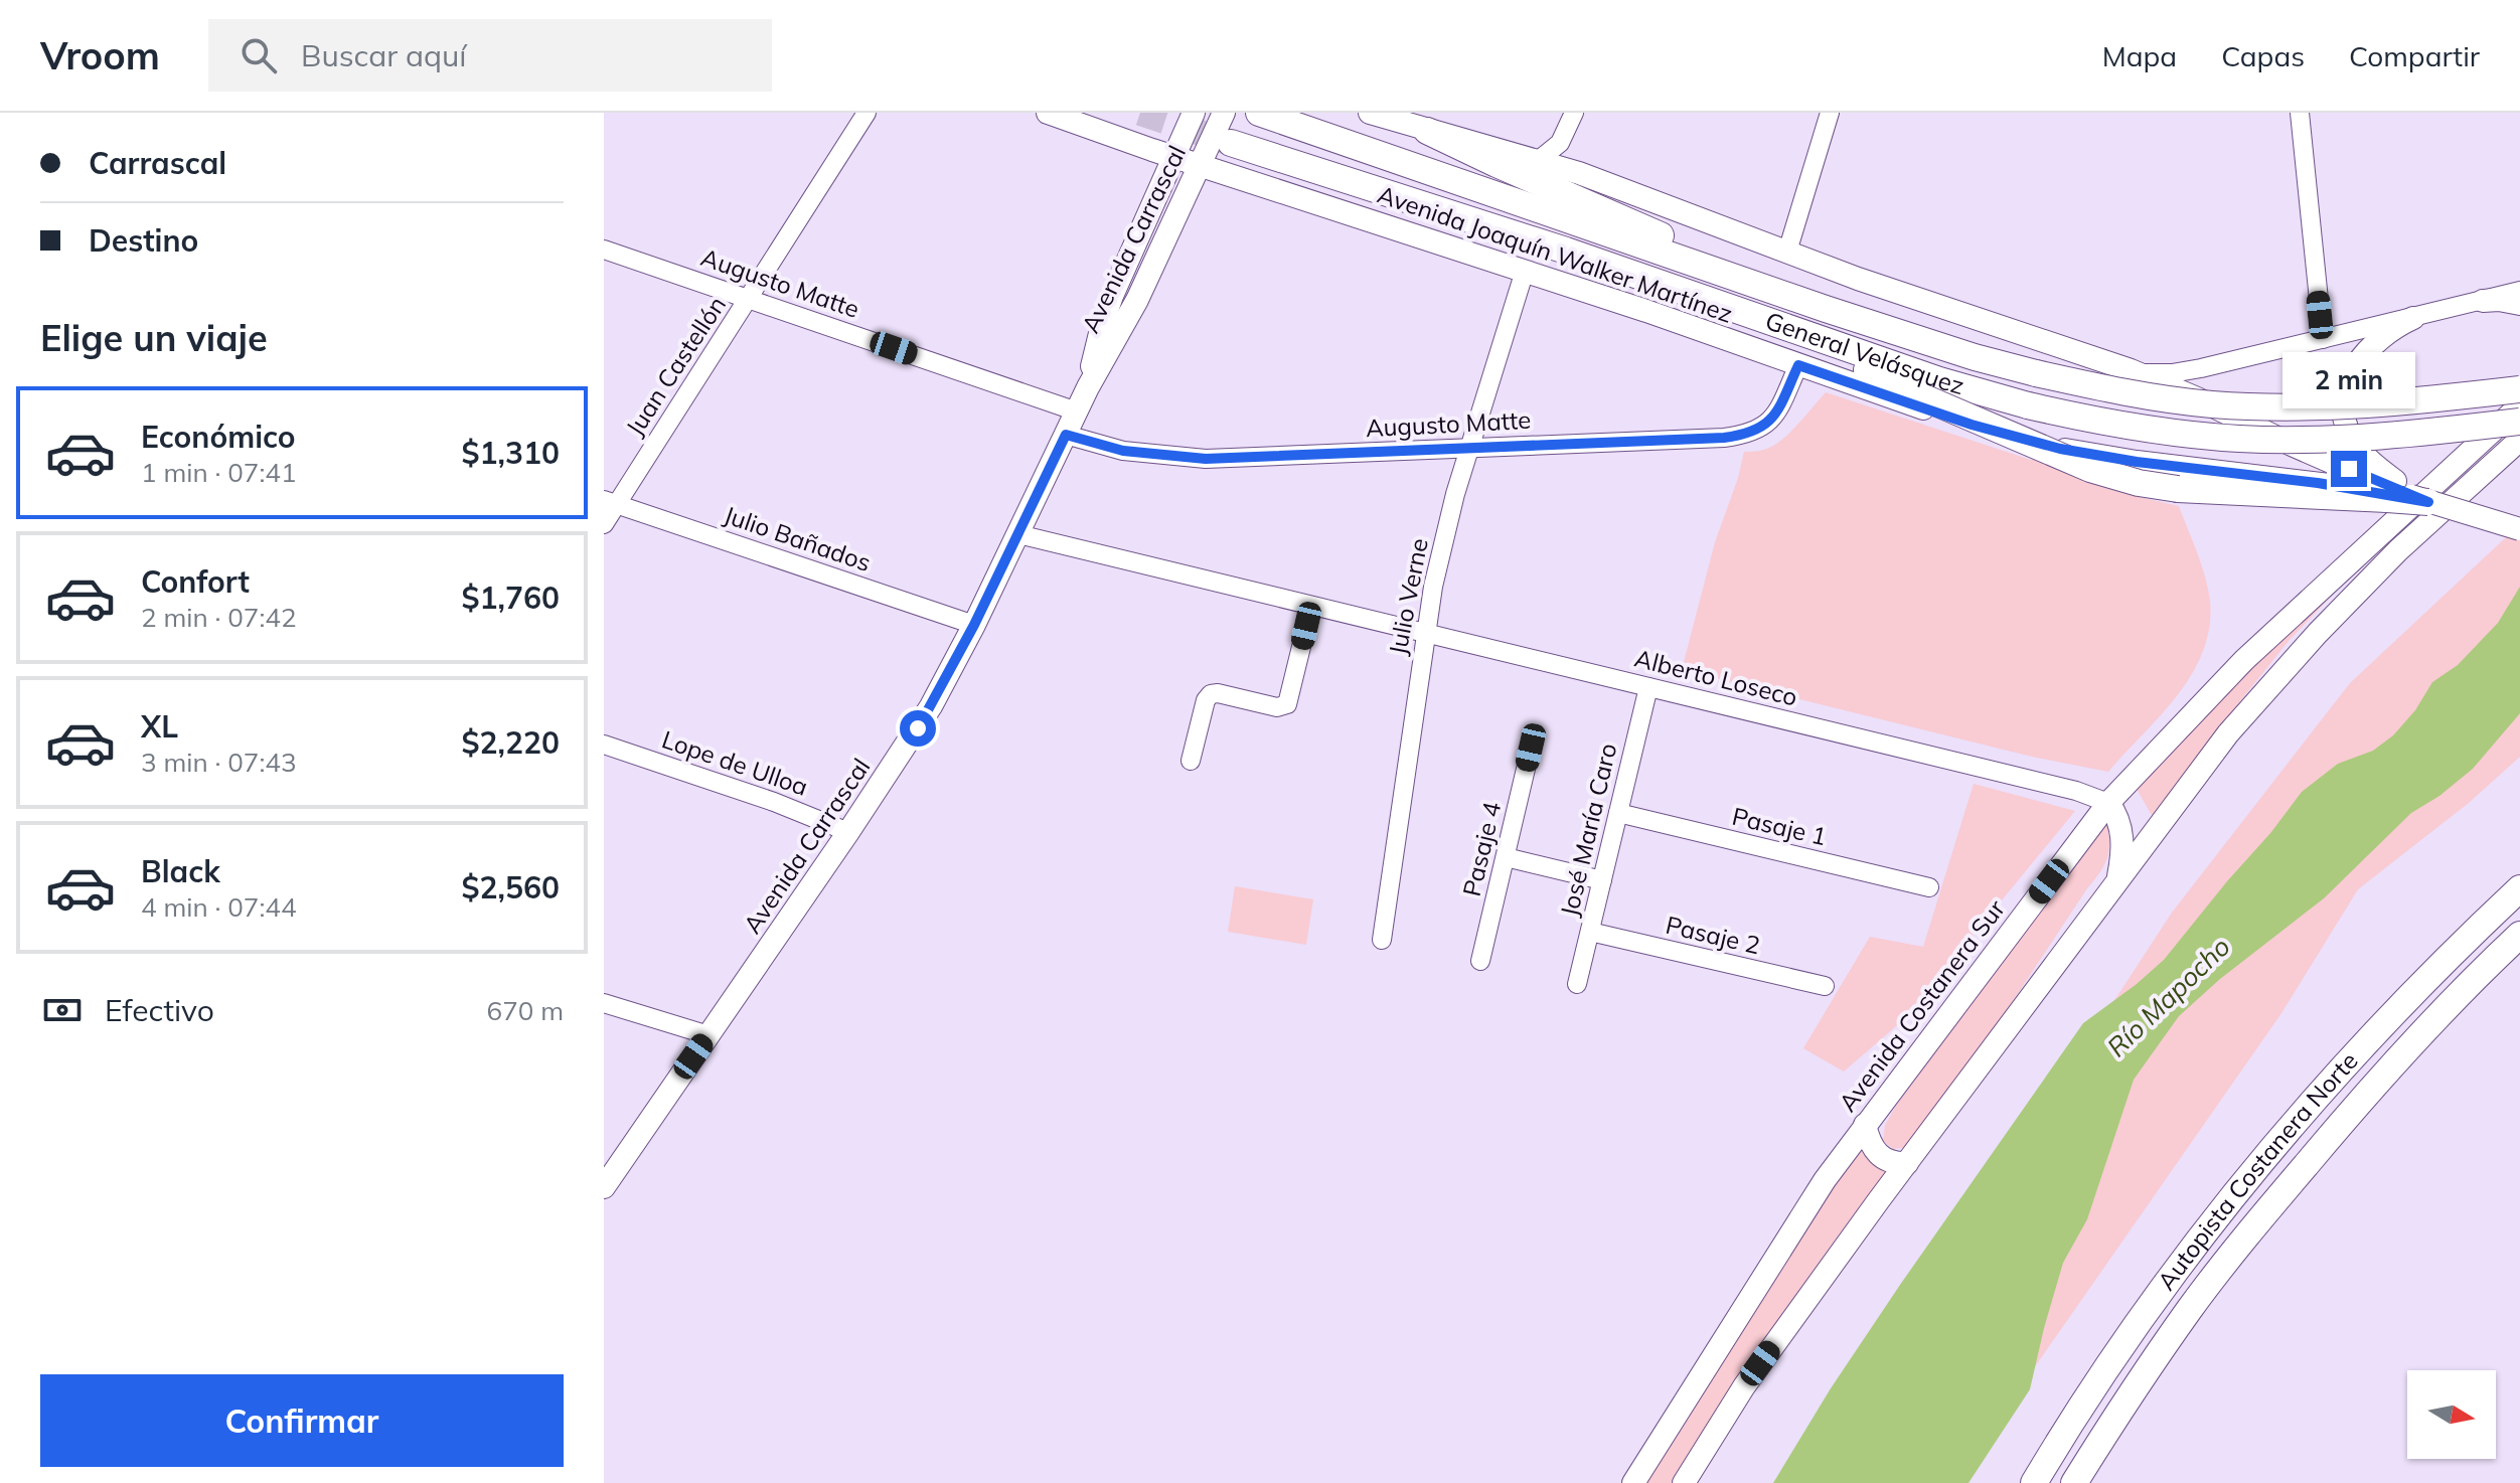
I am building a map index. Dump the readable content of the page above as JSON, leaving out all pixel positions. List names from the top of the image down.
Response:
{
  "streets": {
    "highway": ["General Velásquez", "Autopista Costanera Norte"],
    "main road": ["Avenida Carrascal", "Avenida Joaquín Walker Martínez", "Avenida Costanera Sur"],
    "street": [
      "Augusto Matte",
      "Juan Castellón",
      "Julio Bañados",
      "Julio Verne",
      "Alberto Loseco",
      "Lope de Ulloa",
      "Pasaje 1",
      "José María Caro",
      "Pasaje 4",
      "Pasaje 2"
    ]
  },
  "crossings": [
    ["Avenida Carrascal", "Avenida Joaquín Walker Martínez"],
    ["Avenida Carrascal", "Augusto Matte"],
    ["Avenida Carrascal", "Julio Bañados"],
    ["Avenida Carrascal", "Alberto Loseco"],
    ["Avenida Carrascal", "Lope de Ulloa"],
    ["Avenida Joaquín Walker Martínez", "Augusto Matte"],
    ["Avenida Joaquín Walker Martínez", "Julio Verne"],
    ["Augusto Matte", "Juan Castellón"],
    ["Augusto Matte", "Julio Verne"],
    ["Juan Castellón", "Julio Bañados"],
    ["Julio Verne", "Alberto Loseco"],
    ["Alberto Loseco", "José María Caro"],
    ["Alberto Loseco", "Avenida Costanera Sur"],
    ["Pasaje 1", "José María Caro"],
    ["José María Caro", "Pasaje 2"]
  ],
  "water": ["Río Mapocho"],
  "north": "right",
  "page": {
    "header": "Vroom",
    "search": "Buscar aquí",
    "nav": ["Mapa", "Capas", "Compartir"],
    "banner": ["Carrascal", "Destino"],
    "heading": "Elige un viaje",
    "bubble": "2 min",
    "list": [
      {
        "name": "Económico",
        "note": "1 min · 07:41",
        "value": "$1,310"
      },
      {
        "name": "Confort",
        "note": "2 min · 07:42",
        "value": "$1,760"
      },
      {
        "name": "XL",
        "note": "3 min · 07:43",
        "value": "$2,220"
      },
      {
        "name": "Black",
        "note": "4 min · 07:44",
        "value": "$2,560"
      }
    ],
    "pay": ["Efectivo", "670 m"],
    "buttons": "Confirmar"
  }
}
